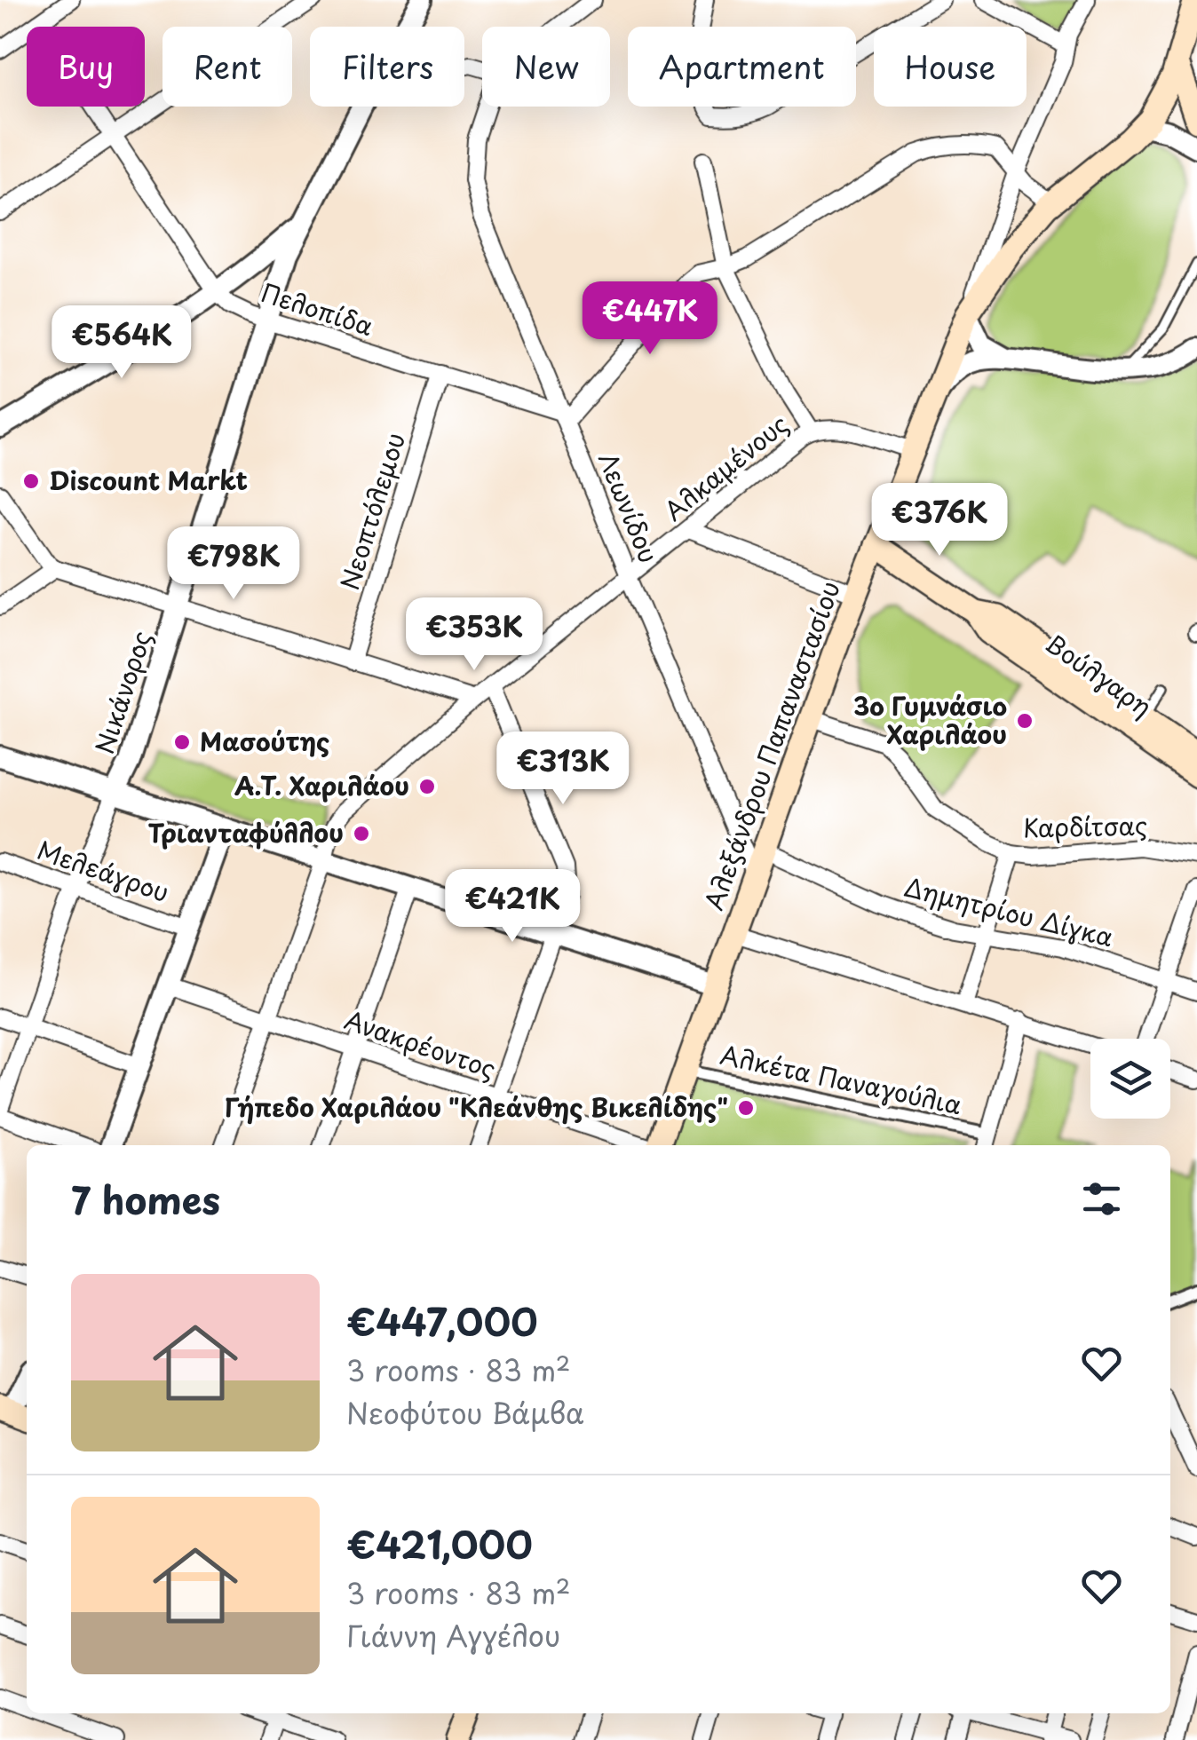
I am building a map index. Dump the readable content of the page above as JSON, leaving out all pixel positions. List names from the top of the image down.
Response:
{
  "streets": {
    "main road": ["Βούλγαρη", "Αλεξάνδρου Παπαναστασίου"],
    "street": [
      "Πελοπίδα",
      "Αλκαμένους",
      "Λεωνίδου",
      "Νεοπτόλεμου",
      "Νικάνορος",
      "Καρδίτσας",
      "Μελεάγρου",
      "Δημητρίου Δίγκα",
      "Ανακρέοντος",
      "Αλκέτα Παναγούλια"
    ]
  },
  "crossings": [
    ["Πελοπίδα", "Λεωνίδου"],
    ["Πελοπίδα", "Νεοπτόλεμου"],
    ["Πελοπίδα", "Νικάνορος"],
    ["Αλκαμένους", "Λεωνίδου"],
    ["Αλκαμένους", "Αλεξάνδρου Παπαναστασίου"],
    ["Αλκαμένους", "Ανακρέοντος"],
    ["Λεωνίδου", "Αλεξάνδρου Παπαναστασίου"],
    ["Βούλγαρη", "Αλεξάνδρου Παπαναστασίου"],
    ["Νικάνορος", "Μελεάγρου"],
    ["Αλεξάνδρου Παπαναστασίου", "Καρδίτσας"],
    ["Αλεξάνδρου Παπαναστασίου", "Δημητρίου Δίγκα"],
    ["Αλεξάνδρου Παπαναστασίου", "Αλκέτα Παναγούλια"]
  ],
  "places": [
    "Discount Markt",
    "3ο Γυμνάσιο Χαριλάου",
    "Μασούτης",
    "Α.Τ. Χαριλάου",
    "Τριανταφύλλου",
    "Γήπεδο Χαριλάου \"Κλεάνθης Βικελίδης\""
  ],
  "page": {
    "chip": [
      "Buy",
      "Rent",
      "Filters",
      "New",
      "Apartment",
      "House"
    ],
    "price": [
      "€447K",
      "€564K",
      "€376K",
      "€798K",
      "€353K",
      "€313K",
      "€421K"
    ],
    "heading": "7 homes",
    "list": [
      {
        "name": "€447,000",
        "note": "3 rooms · 83 m² · Νεοφύτου Βάμβα"
      },
      {
        "name": "€421,000",
        "note": "3 rooms · 83 m² · Γιάννη Αγγέλου"
      }
    ]
  }
}
